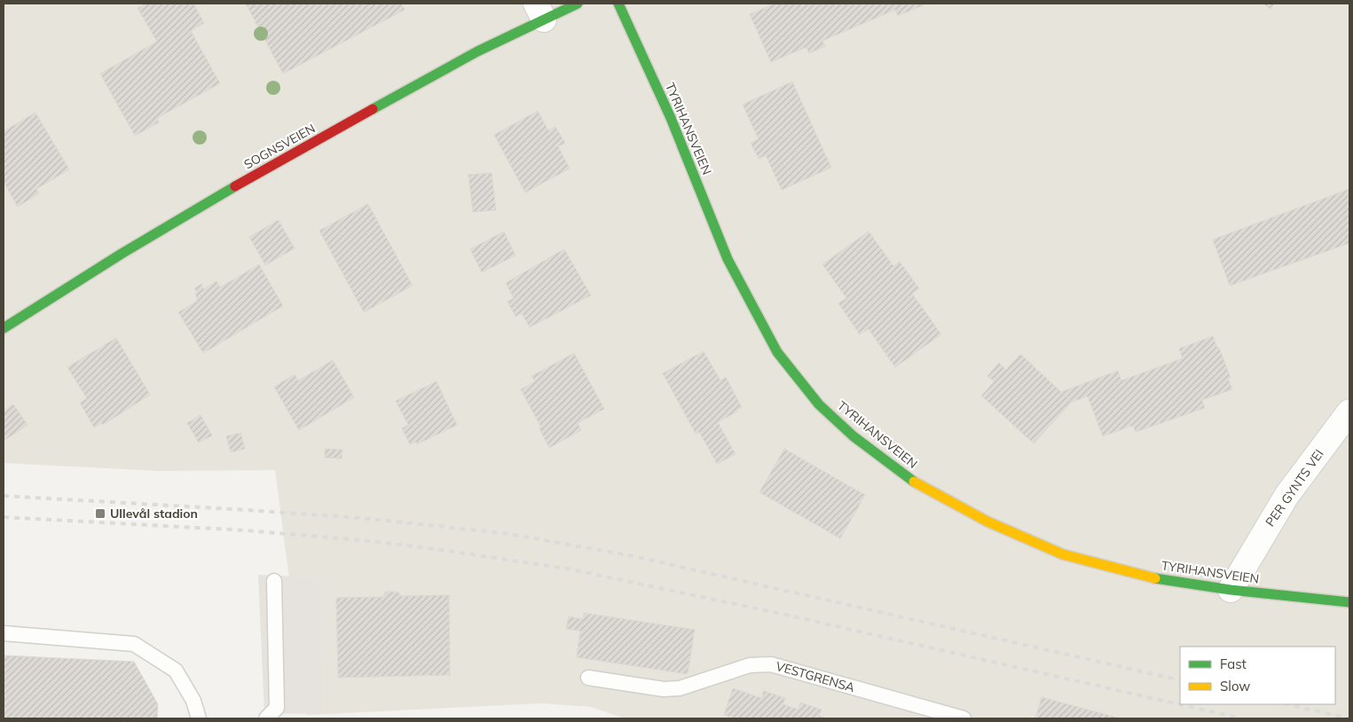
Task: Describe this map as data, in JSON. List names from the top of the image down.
{
  "streets": {
    "street": ["TYRIHANSVEIEN", "SOGNSVEIEN", "PER GYNTS VEI"],
    "lane": ["VESTGRENSA"]
  },
  "crossings": [
    ["TYRIHANSVEIEN", "PER GYNTS VEI"]
  ],
  "places": {
    "transit": ["Ullevål stadion"]
  },
  "legend": ["Fast", "Slow"]
}
